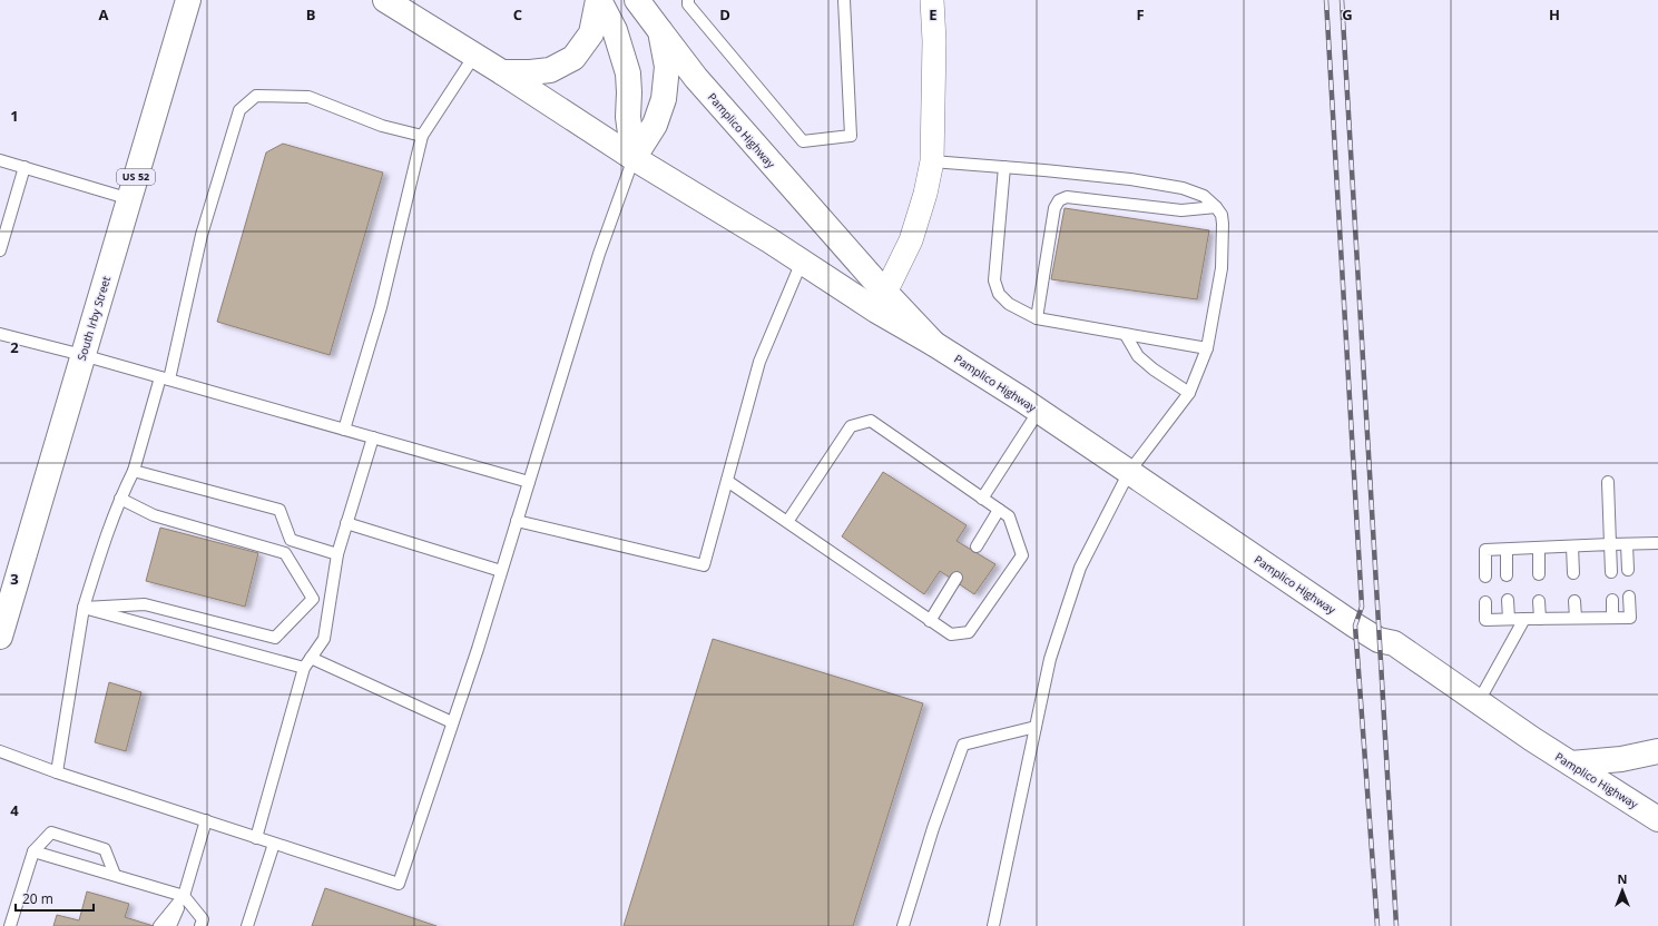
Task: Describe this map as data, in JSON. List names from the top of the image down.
{
  "streets": {
    "main road": ["Pamplico Highway", "US 52", "South Irby Street"]
  },
  "scale_bar": "20 m",
  "north": "top",
  "grid": {
    "columns": [
      "A",
      "B",
      "C",
      "D",
      "E",
      "F",
      "G",
      "H"
    ],
    "rows": [
      "1",
      "2",
      "3",
      "4"
    ]
  }
}
